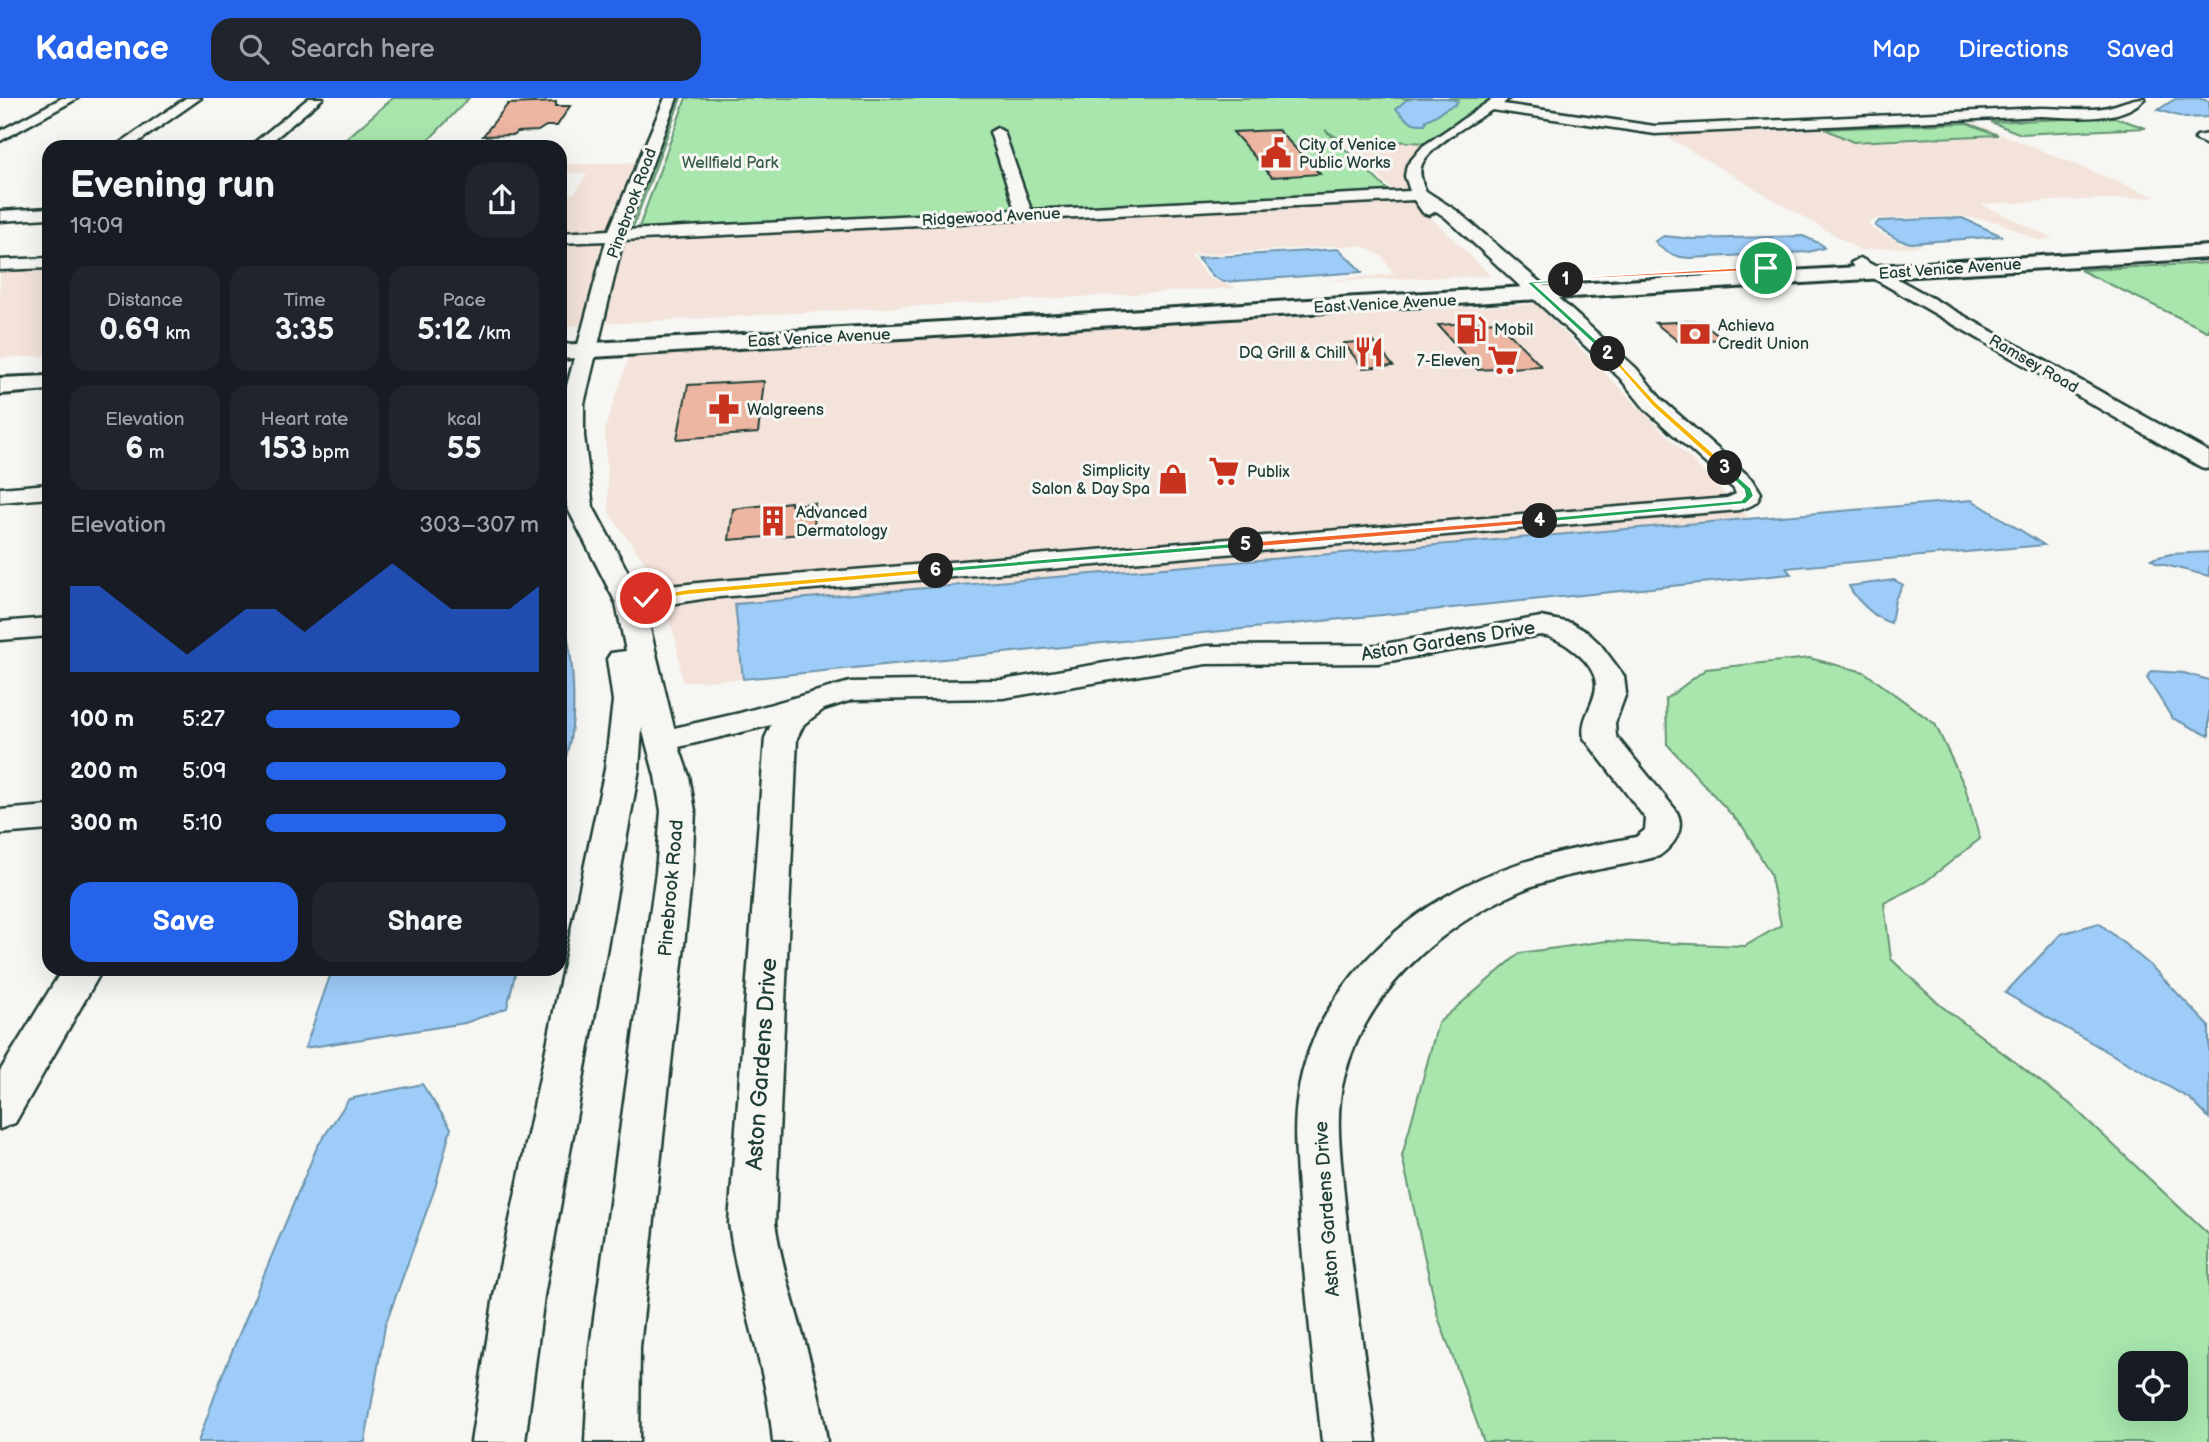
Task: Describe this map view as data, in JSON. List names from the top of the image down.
{
  "streets": {
    "main road": ["East Venice Avenue"],
    "street": [
      "Pinebrook Road",
      "Ridgewood Avenue",
      "Ramsey Road",
      "Aston Gardens Drive"
    ]
  },
  "crossings": [
    ["Pinebrook Road", "Ridgewood Avenue"],
    ["Pinebrook Road", "East Venice Avenue"],
    ["East Venice Avenue", "Ramsey Road"]
  ],
  "parks": ["Wellfield Park"],
  "places": {
    "public building": ["City of Venice Public Works"],
    "fuel station": ["Mobil"],
    "bank": ["Achieva Credit Union"],
    "restaurant": ["DQ Grill & Chill"],
    "supermarket": ["7-Eleven", "Publix"],
    "pharmacy": ["Walgreens"],
    "shop": ["Simplicity Salon & Day Spa"],
    "building": ["Advanced Dermatology"]
  },
  "page": {
    "header": "Kadence",
    "search": "Search here",
    "nav": ["Map", "Directions", "Saved"],
    "heading": ["Evening run", "19:09"],
    "stats": [
      ["Distance", "0.69 km"],
      ["Time", "3:35"],
      ["Pace", "5:12 /km"],
      ["Elevation", "6 m"],
      ["Heart rate", "153 bpm"],
      ["kcal", "55"]
    ],
    "pins": [
      "1",
      "2",
      "3",
      "4",
      "5",
      "6"
    ],
    "chart": ["Elevation", "303–307 m"],
    "list": [
      {
        "name": "100 m",
        "note": "5:27"
      },
      {
        "name": "200 m",
        "note": "5:09"
      },
      {
        "name": "300 m",
        "note": "5:10"
      }
    ],
    "buttons": ["Save", "Share"]
  }
}
